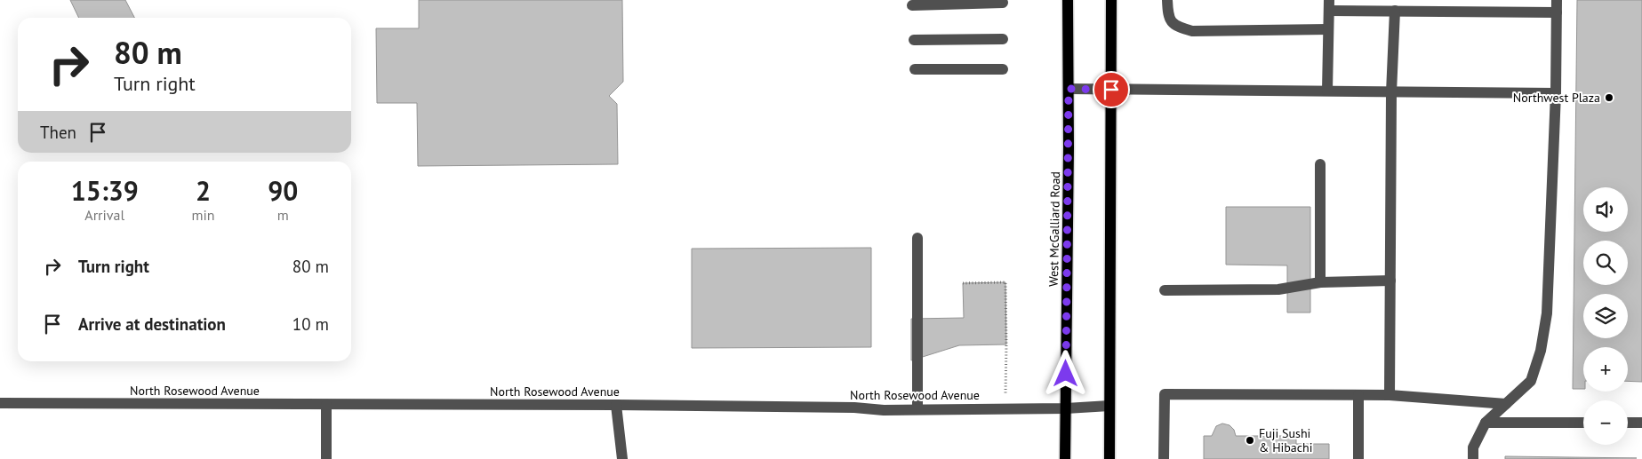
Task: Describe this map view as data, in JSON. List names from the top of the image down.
{
  "streets": {
    "main road": ["West McGalliard Road"],
    "street": ["North Rosewood Avenue"]
  },
  "crossings": [
    ["West McGalliard Road", "North Rosewood Avenue"]
  ],
  "places": ["Northwest Plaza", "Fuji Sushi & Hibachi"],
  "page": {
    "turn": ["80 m", "Turn right"],
    "then": "Then",
    "eta": [
      "15:39",
      "Arrival",
      "2",
      "min",
      "90",
      "m"
    ],
    "map_buttons": ["+", "−"],
    "list": [
      {
        "name": "Turn right",
        "value": "80 m"
      },
      {
        "name": "Arrive at destination",
        "value": "10 m"
      }
    ]
  }
}
